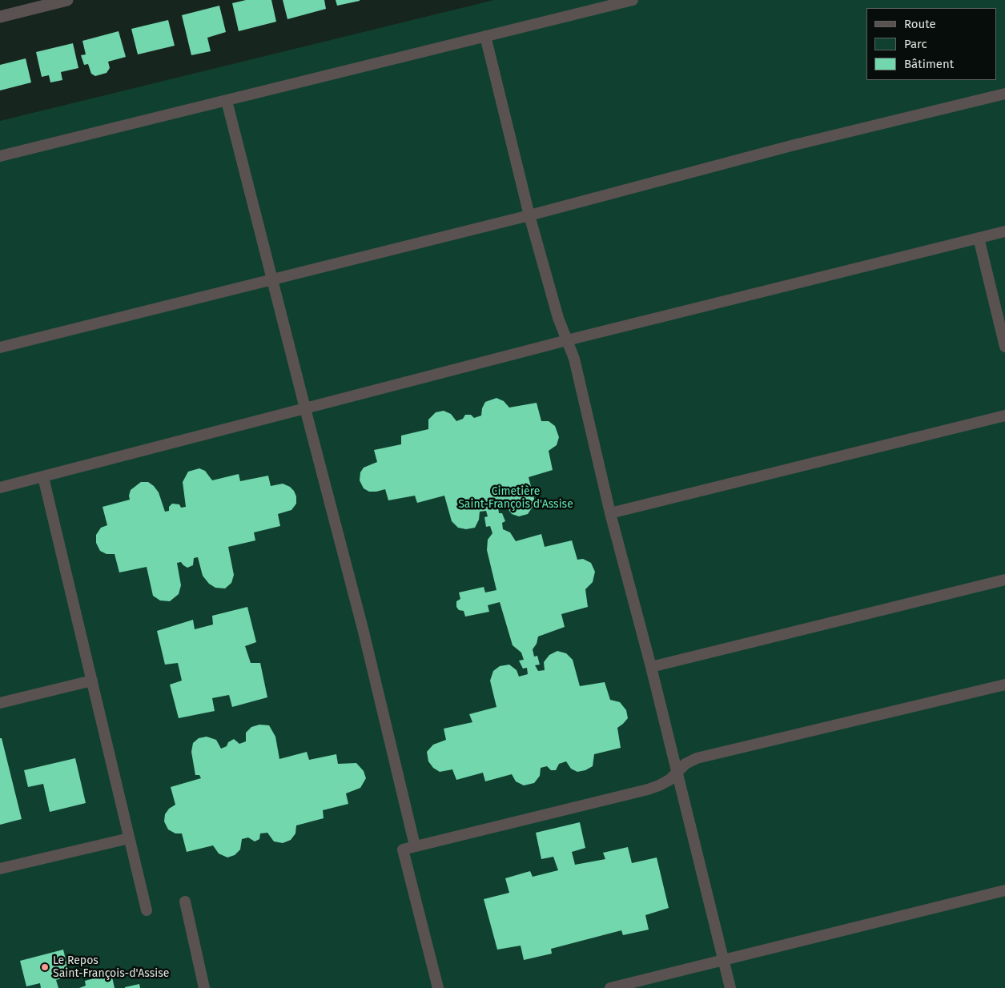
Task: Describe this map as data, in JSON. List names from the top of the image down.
{
  "parks": ["Cimetière Saint-François d'Assise"],
  "places": ["Le Repos Saint-François-d'Assise"],
  "legend": ["Route", "Parc", "Bâtiment"]
}
